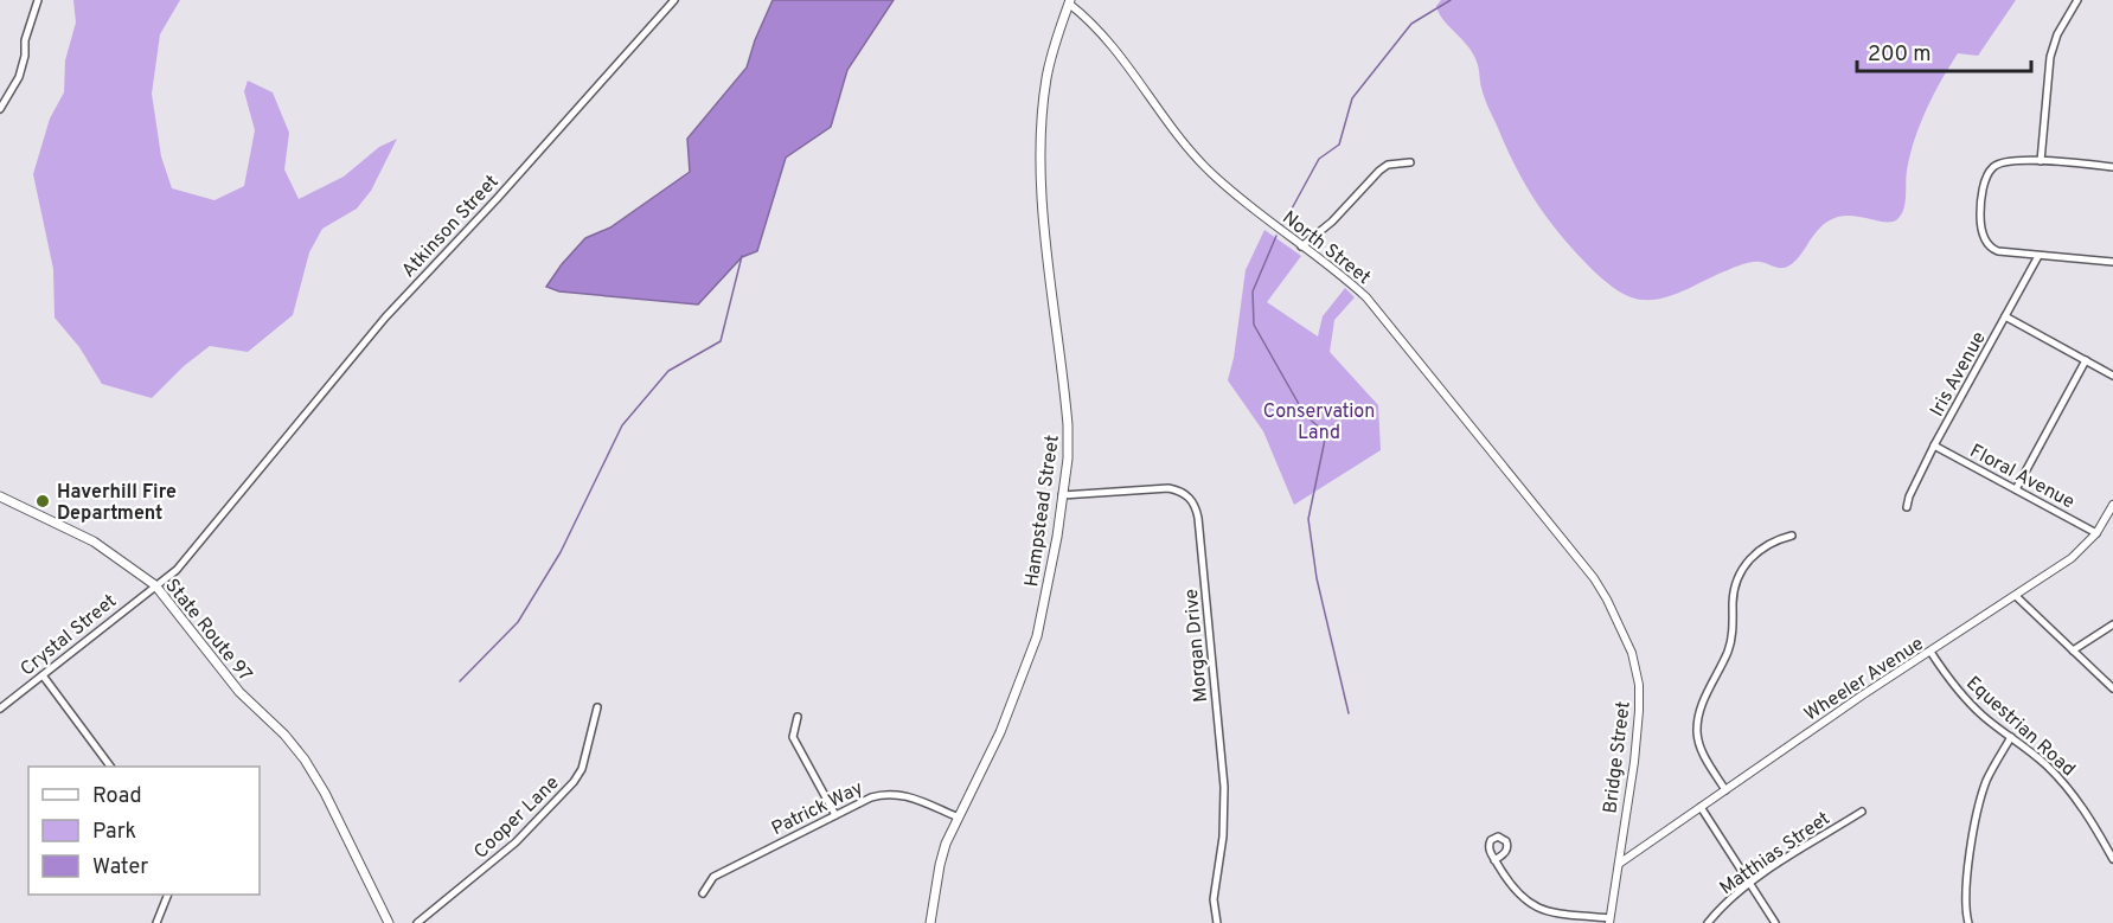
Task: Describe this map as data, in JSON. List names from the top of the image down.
{
  "streets": {
    "main road": ["Hampstead Street", "State Route 97"],
    "street": [
      "Atkinson Street",
      "North Street",
      "Iris Avenue",
      "Floral Avenue",
      "Crystal Street",
      "Morgan Drive",
      "Wheeler Avenue",
      "Equestrian Road",
      "Bridge Street",
      "Patrick Way",
      "Cooper Lane",
      "Matthias Street"
    ]
  },
  "crossings": [
    ["Atkinson Street", "State Route 97"],
    ["Atkinson Street", "Crystal Street"],
    ["North Street", "Hampstead Street"],
    ["North Street", "Bridge Street"],
    ["Iris Avenue", "Floral Avenue"],
    ["Floral Avenue", "Wheeler Avenue"],
    ["Hampstead Street", "Morgan Drive"],
    ["Hampstead Street", "Patrick Way"],
    ["State Route 97", "Crystal Street"],
    ["Wheeler Avenue", "Equestrian Road"],
    ["Wheeler Avenue", "Bridge Street"]
  ],
  "parks": ["Conservation Land"],
  "places": ["Haverhill Fire Department"],
  "legend": ["Road", "Park", "Water"],
  "scale_bar": "200 m"
}
